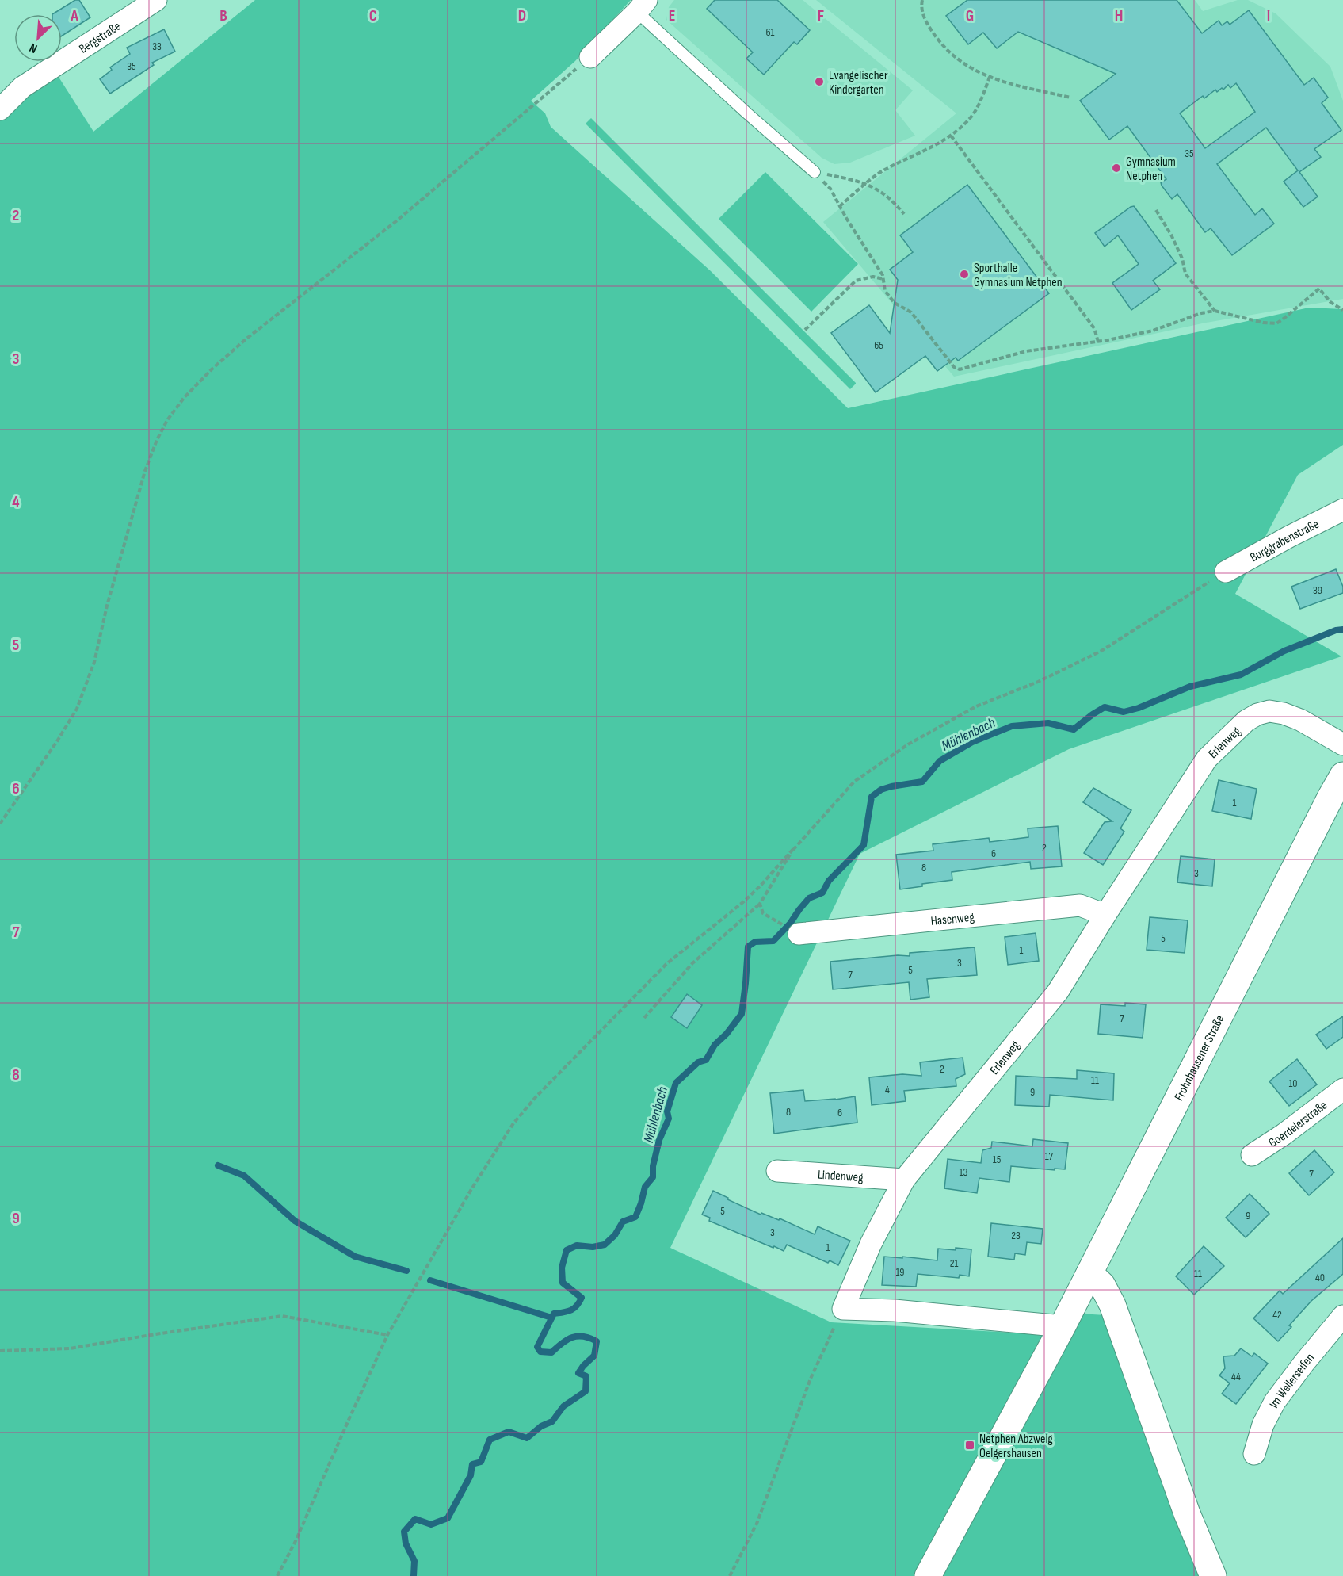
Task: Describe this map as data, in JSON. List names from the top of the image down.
{
  "streets": {
    "main road": ["Frohnhausener Straße"],
    "street": [
      "Bergstraße",
      "Burggrabenstraße",
      "Erlenweg",
      "Hasenweg",
      "Goerdelerstraße",
      "Lindenweg",
      "Im Wellerseifen"
    ]
  },
  "crossings": [
    ["Erlenweg", "Hasenweg"],
    ["Erlenweg", "Lindenweg"]
  ],
  "water": ["Mühlenbach"],
  "places": {
    "other": ["Evangelischer Kindergarten", "Gymnasium Netphen", "Sporthalle Gymnasium Netphen"],
    "transit": ["Netphen Abzweig Oelgershausen"]
  },
  "house_numbers": [
    "61",
    "33",
    "35",
    "35",
    "65",
    "39",
    "1",
    "2",
    "6",
    "8",
    "3",
    "5",
    "1",
    "3",
    "5",
    "7",
    "7",
    "2",
    "11",
    "10",
    "4",
    "9",
    "8",
    "6",
    "17",
    "15",
    "13",
    "7",
    "5",
    "9",
    "3",
    "23",
    "1",
    "21",
    "19",
    "11",
    "40",
    "42",
    "44"
  ],
  "north": "bottom left",
  "grid": {
    "columns": [
      "A",
      "B",
      "C",
      "D",
      "E",
      "F",
      "G",
      "H",
      "I"
    ],
    "rows": [
      "2",
      "3",
      "4",
      "5",
      "6",
      "7",
      "8",
      "9"
    ]
  }
}
